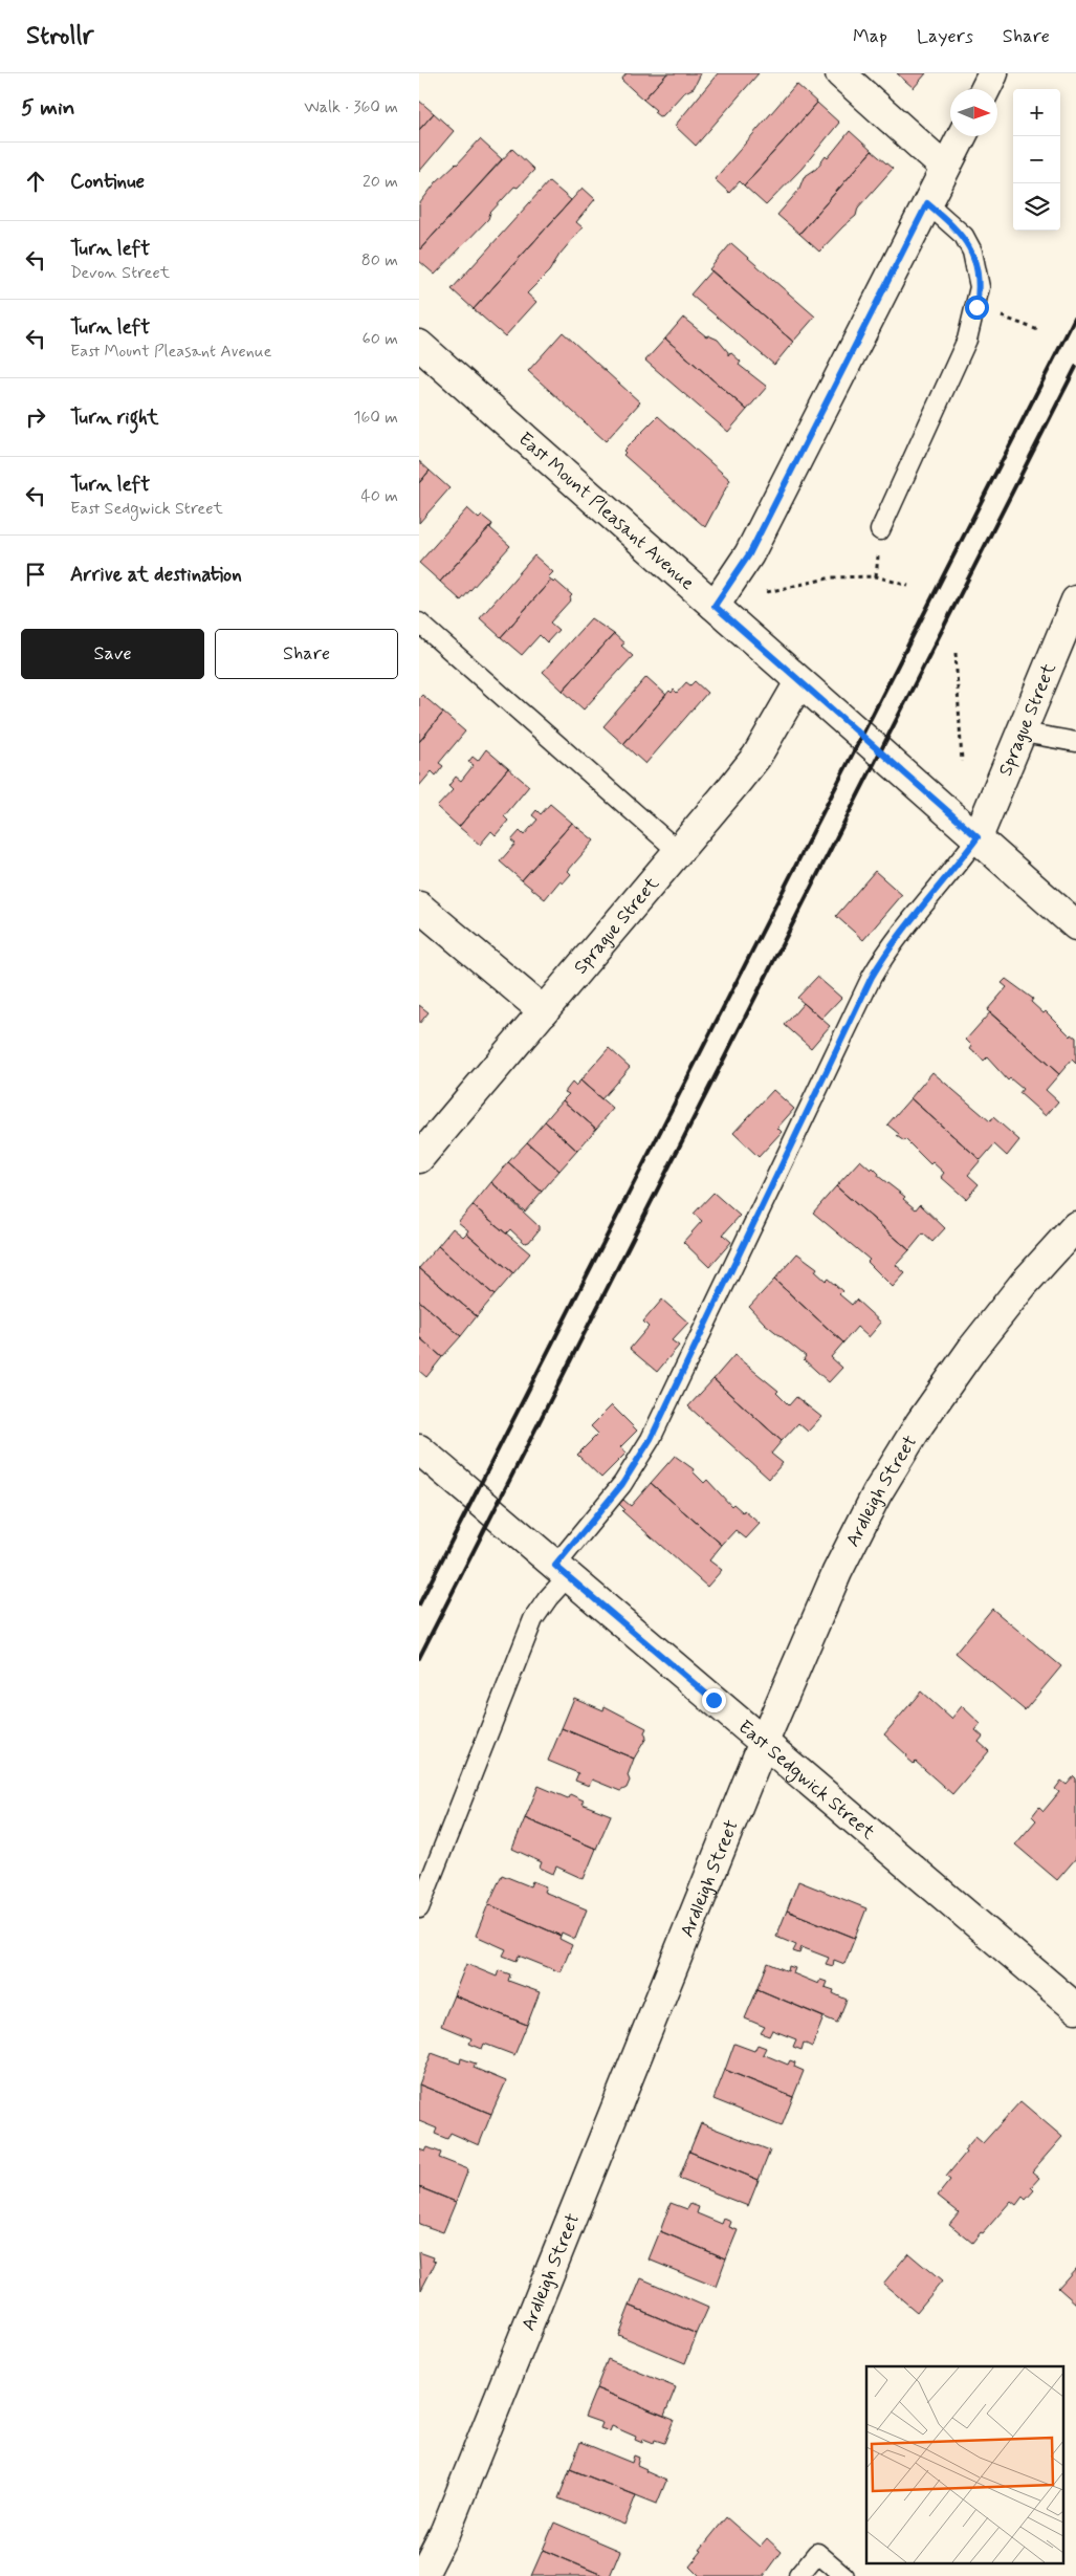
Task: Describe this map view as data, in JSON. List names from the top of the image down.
{
  "streets": {
    "street": [
      "East Mount Pleasant Avenue",
      "Sprague Street",
      "Ardleigh Street",
      "East Sedgwick Street"
    ]
  },
  "crossings": [
    ["East Mount Pleasant Avenue", "Sprague Street"],
    ["Ardleigh Street", "East Sedgwick Street"]
  ],
  "north": "right",
  "page": {
    "header": "Strollr",
    "nav": ["Map", "Layers", "Share"],
    "heading": ["5 min", "Walk · 360 m"],
    "map_buttons": ["+", "−"],
    "list": [
      ["Continue", "20 m"],
      ["Turn left", "Devon Street", "80 m"],
      ["Turn left", "East Mount Pleasant Avenue", "60 m"],
      ["Turn right", "160 m"],
      ["Turn left", "East Sedgwick Street", "40 m"],
      "Arrive at destination"
    ],
    "buttons": ["Save", "Share"]
  }
}
